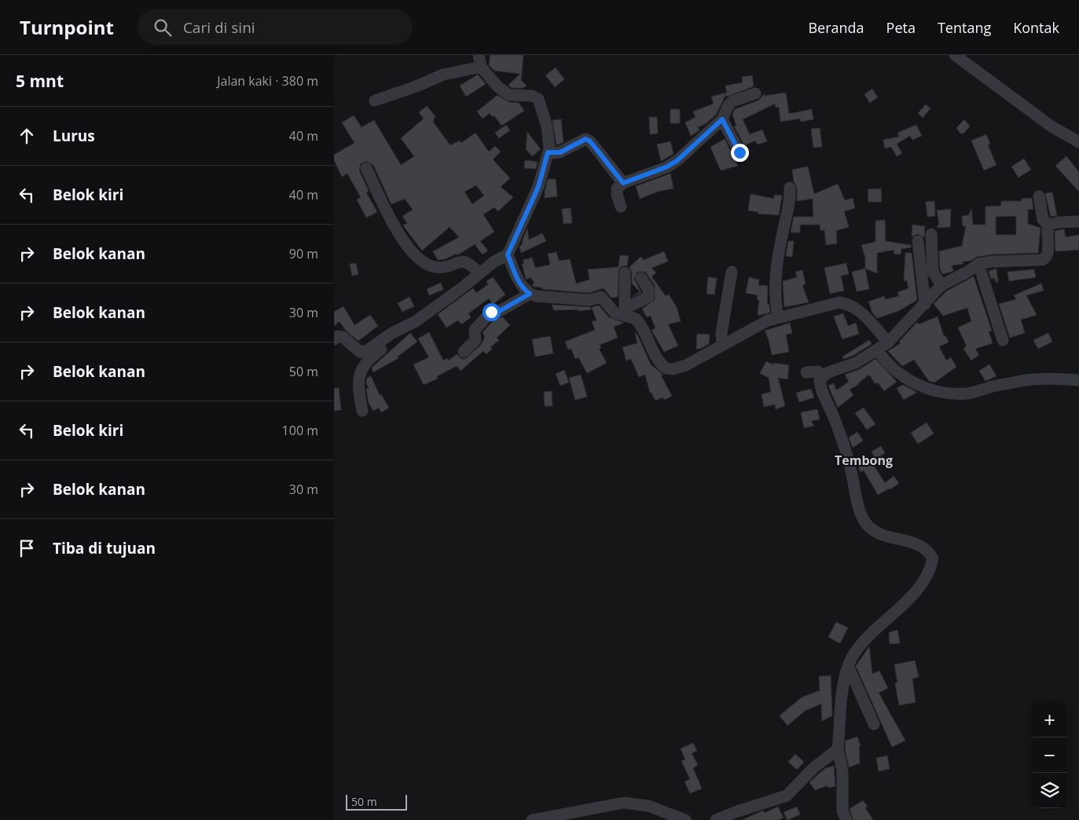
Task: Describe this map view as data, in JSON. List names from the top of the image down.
{
  "districts": ["Tembong"],
  "scale_bar": "50 m",
  "page": {
    "header": "Turnpoint",
    "search": "Cari di sini",
    "nav": [
      "Beranda",
      "Peta",
      "Tentang",
      "Kontak"
    ],
    "heading": ["5 mnt", "Jalan kaki · 380 m"],
    "list": [
      ["Lurus", "40 m"],
      ["Belok kiri", "40 m"],
      ["Belok kanan", "90 m"],
      ["Belok kanan", "30 m"],
      ["Belok kanan", "50 m"],
      ["Belok kiri", "100 m"],
      ["Belok kanan", "30 m"],
      "Tiba di tujuan"
    ],
    "map_buttons": ["+", "−"],
    "scale": "50 m"
  }
}
